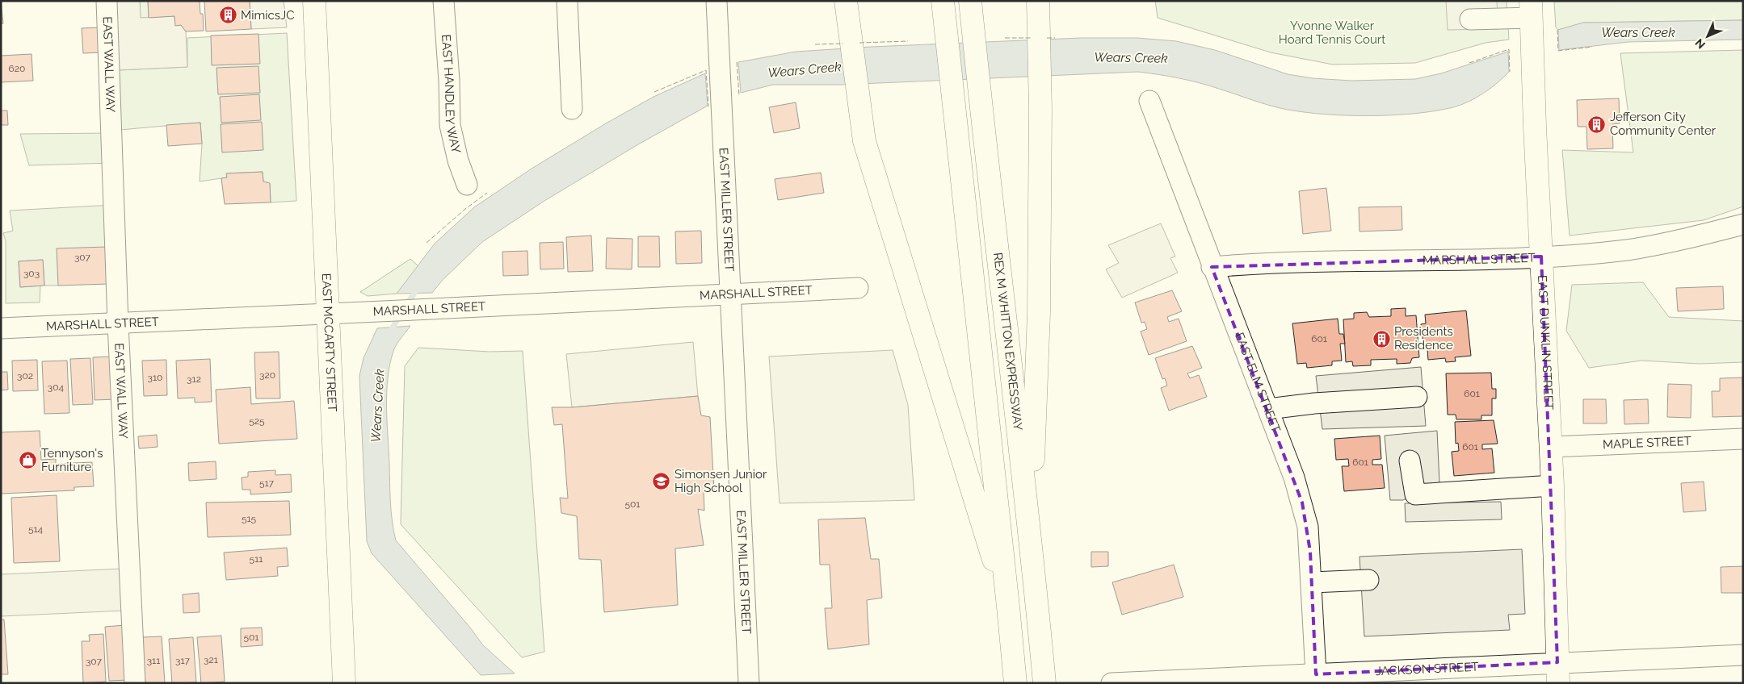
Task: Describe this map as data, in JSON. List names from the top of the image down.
{
  "streets": {
    "main road": ["EAST MCCARTY STREET", "REX M WHITTON EXPRESSWAY", "EAST DUNKLIN STREET"],
    "street": [
      "EAST WALL WAY",
      "EAST HANDLEY WAY",
      "EAST MILLER STREET",
      "MARSHALL STREET",
      "EAST ELM STREET",
      "MAPLE STREET",
      "JACKSON STREET"
    ]
  },
  "crossings": [
    ["EAST WALL WAY", "MARSHALL STREET"],
    ["EAST MILLER STREET", "MARSHALL STREET"],
    ["MARSHALL STREET", "EAST MCCARTY STREET"],
    ["MARSHALL STREET", "EAST DUNKLIN STREET"],
    ["MARSHALL STREET", "EAST ELM STREET"],
    ["EAST DUNKLIN STREET", "MAPLE STREET"],
    ["EAST DUNKLIN STREET", "JACKSON STREET"],
    ["EAST ELM STREET", "JACKSON STREET"]
  ],
  "water": ["Wears Creek"],
  "parks": ["Yvonne Walker Hoard Tennis Court"],
  "places": {
    "building": ["MimicsJC", "Jefferson City Community Center", "Presidents Residence"],
    "shop": ["Tennyson's Furniture"],
    "school or university": ["Simonsen Junior High School"]
  },
  "house_numbers": [
    "620",
    "307",
    "303",
    "601",
    "320",
    "302",
    "310",
    "312",
    "304",
    "601",
    "525",
    "601",
    "601",
    "517",
    "501",
    "515",
    "514",
    "511",
    "501",
    "321",
    "311",
    "317",
    "307"
  ],
  "north": "bottom left"
}
